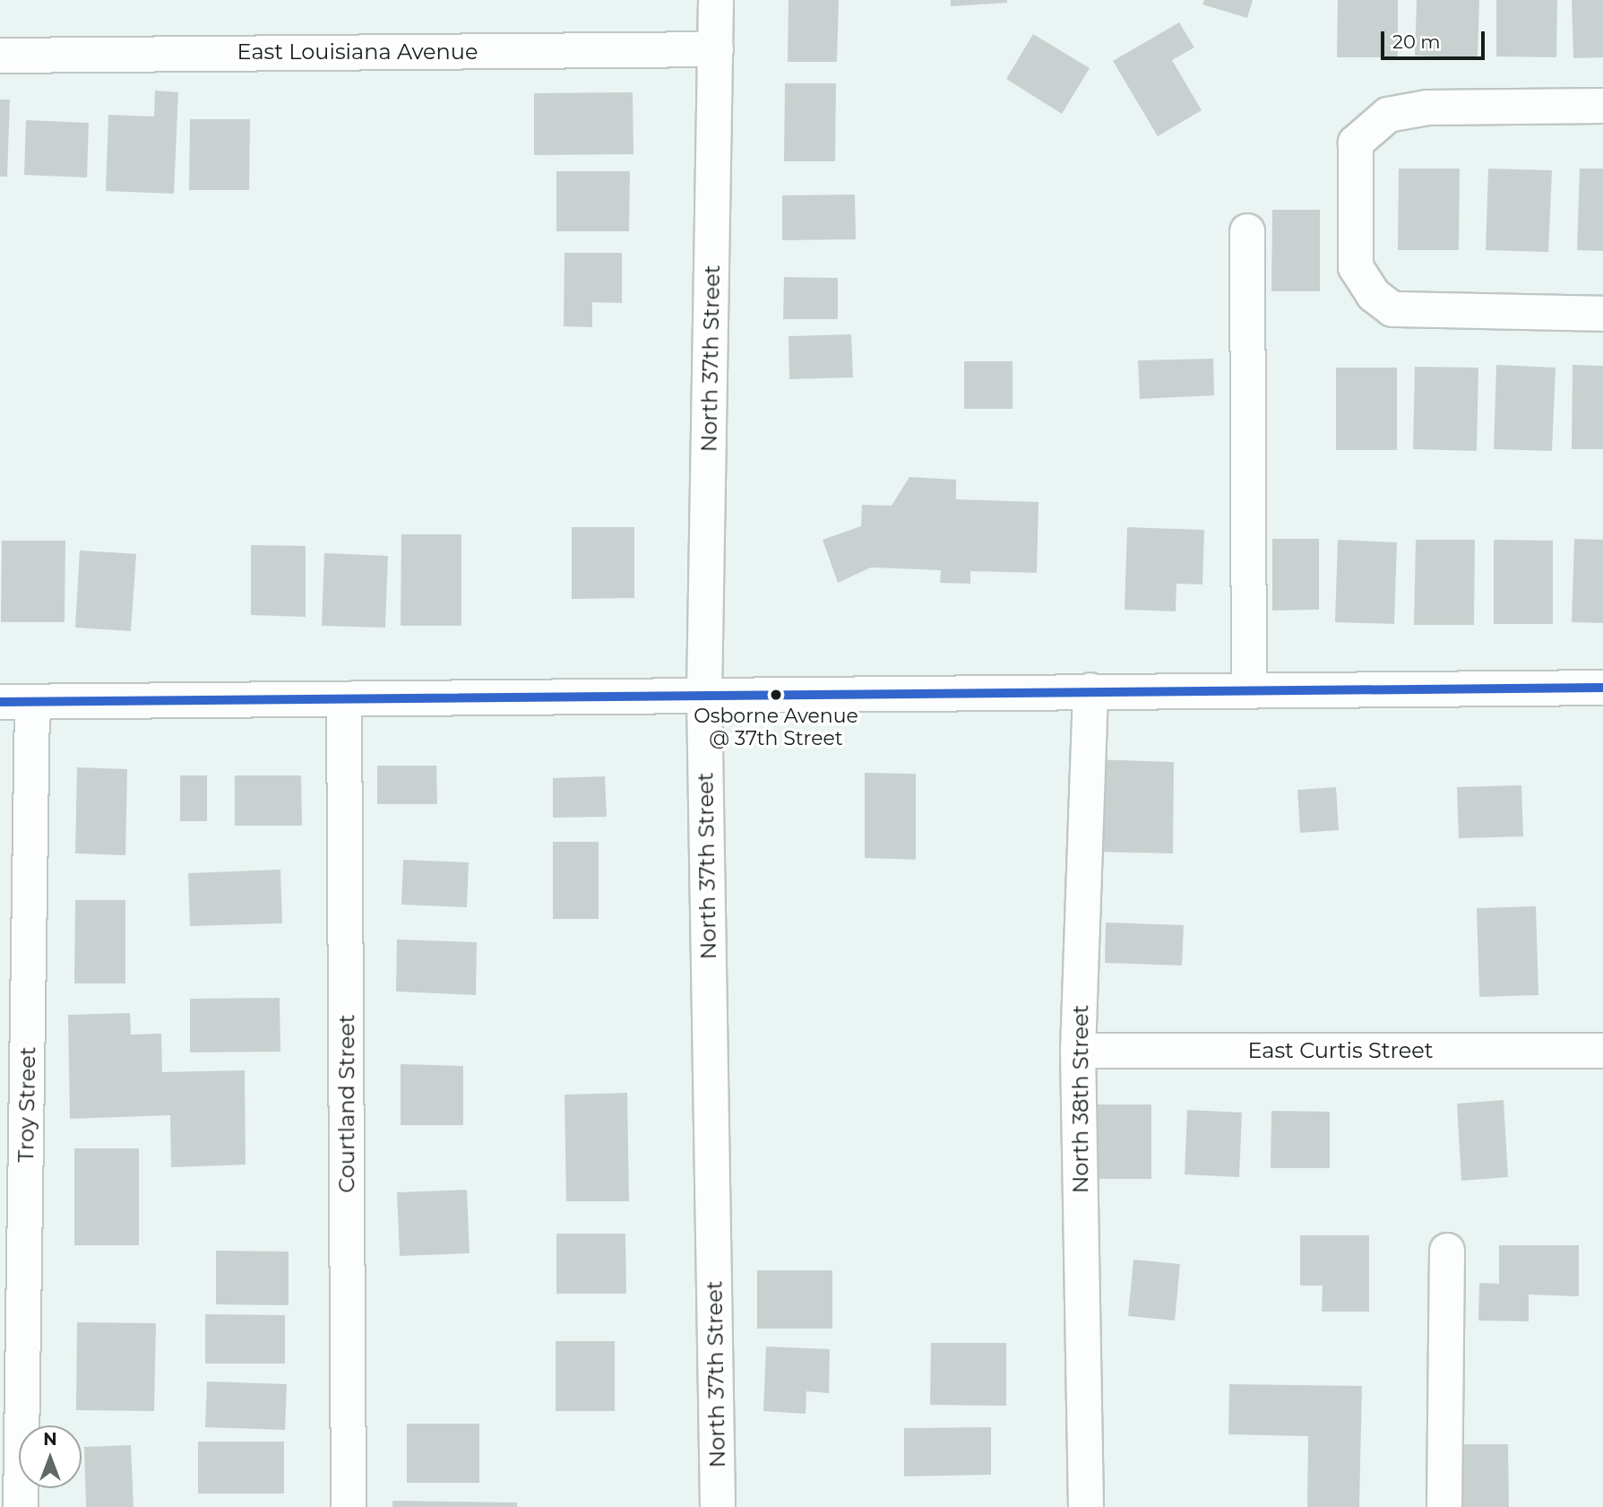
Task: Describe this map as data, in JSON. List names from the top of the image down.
{
  "streets": {
    "street": [
      "East Louisiana Avenue",
      "North 37th Street",
      "East Curtis Street",
      "North 38th Street",
      "Courtland Street",
      "Troy Street"
    ]
  },
  "crossings": [
    ["East Louisiana Avenue", "North 37th Street"],
    ["East Curtis Street", "North 38th Street"]
  ],
  "places": ["Osborne Avenue @ 37th Street"],
  "scale_bar": "20 m",
  "north": "top"
}
